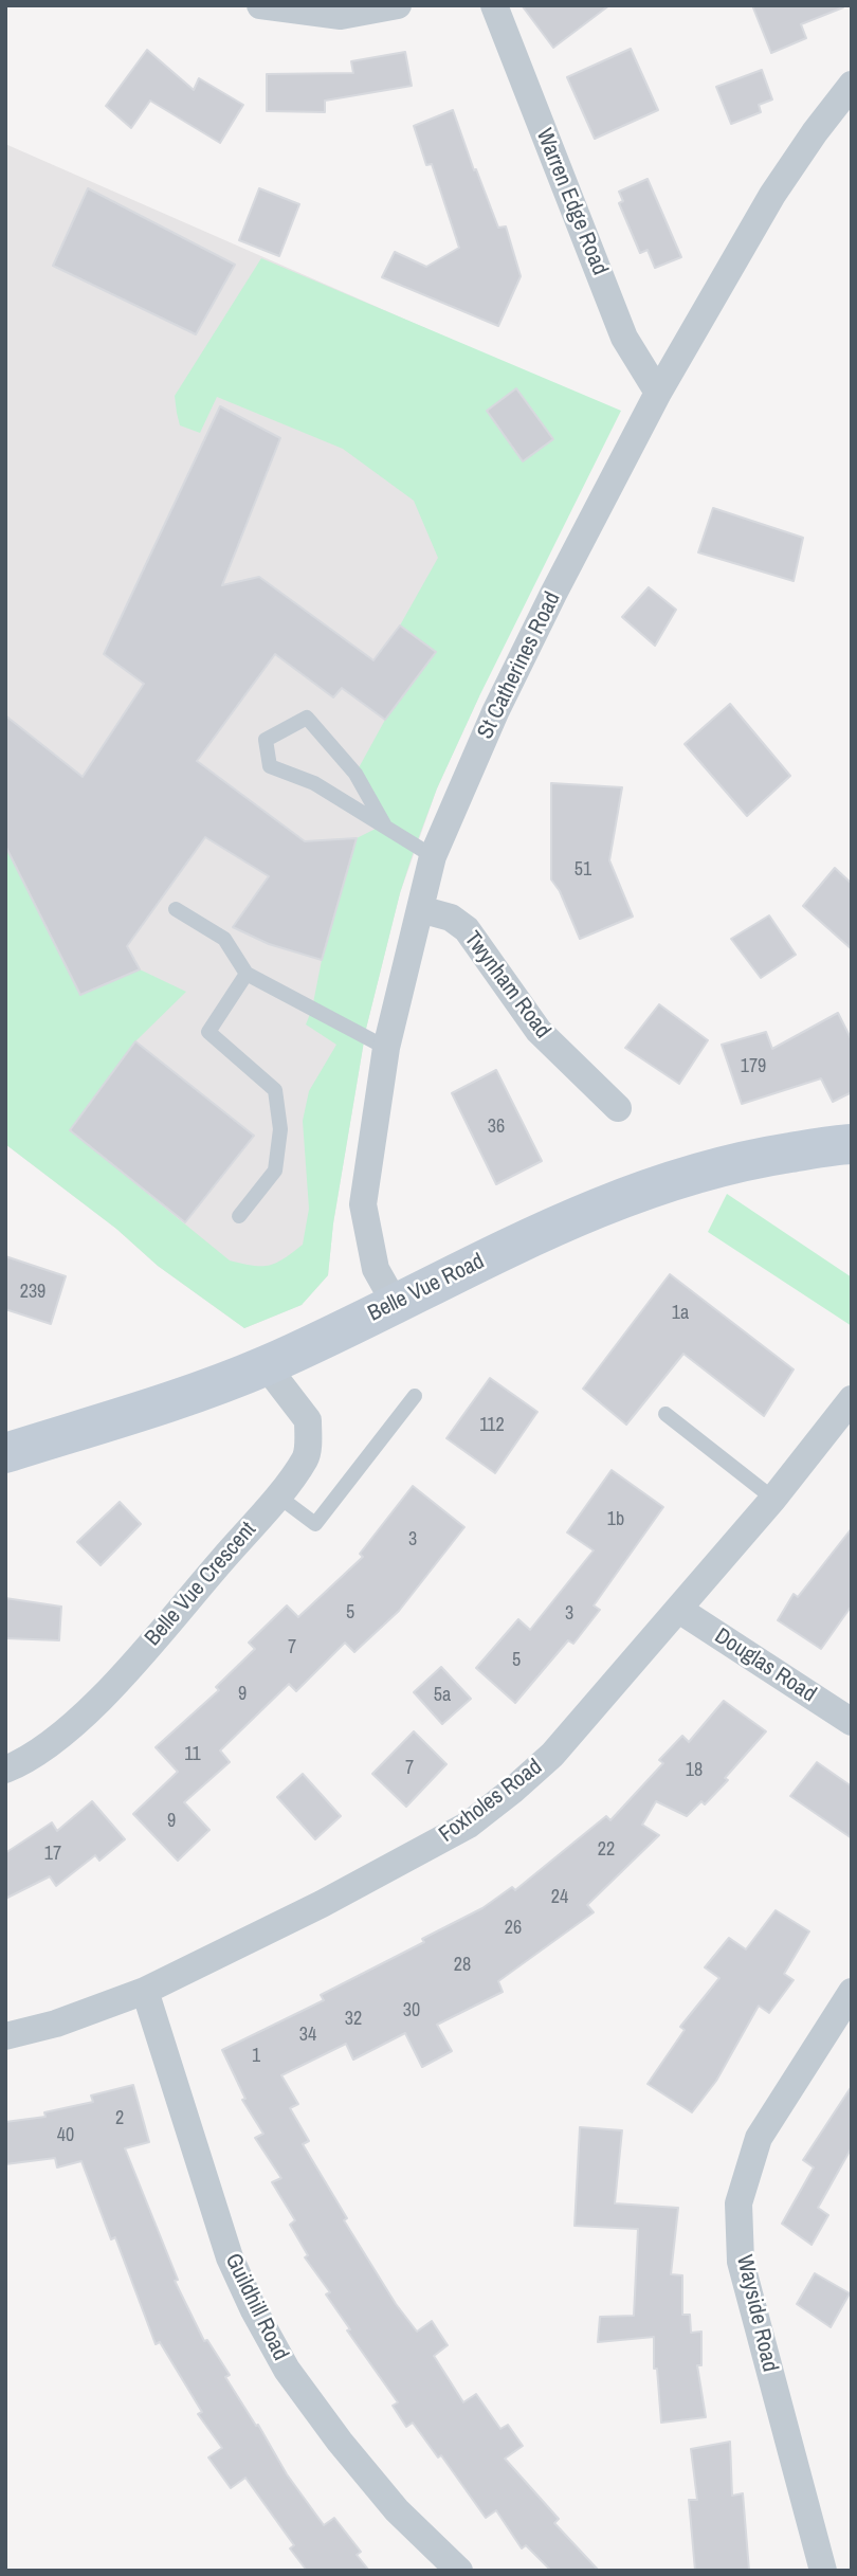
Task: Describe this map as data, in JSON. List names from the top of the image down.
{
  "streets": {
    "main road": ["Belle Vue Road"],
    "street": [
      "Warren Edge Road",
      "St Catherines Road",
      "Twynham Road",
      "Belle Vue Crescent",
      "Douglas Road",
      "Foxholes Road",
      "Guildhill Road",
      "Wayside Road"
    ]
  },
  "crossings": [
    ["Warren Edge Road", "St Catherines Road"],
    ["St Catherines Road", "Twynham Road"],
    ["St Catherines Road", "Belle Vue Road"],
    ["Belle Vue Road", "Belle Vue Crescent"],
    ["Douglas Road", "Foxholes Road"],
    ["Foxholes Road", "Guildhill Road"]
  ],
  "house_numbers": [
    "51",
    "179",
    "36",
    "239",
    "1a",
    "112",
    "1b",
    "3",
    "5",
    "3",
    "7",
    "5",
    "9",
    "5a",
    "11",
    "7",
    "18",
    "9",
    "22",
    "17",
    "24",
    "26",
    "28",
    "30",
    "32",
    "34",
    "1",
    "2",
    "40"
  ]
}
